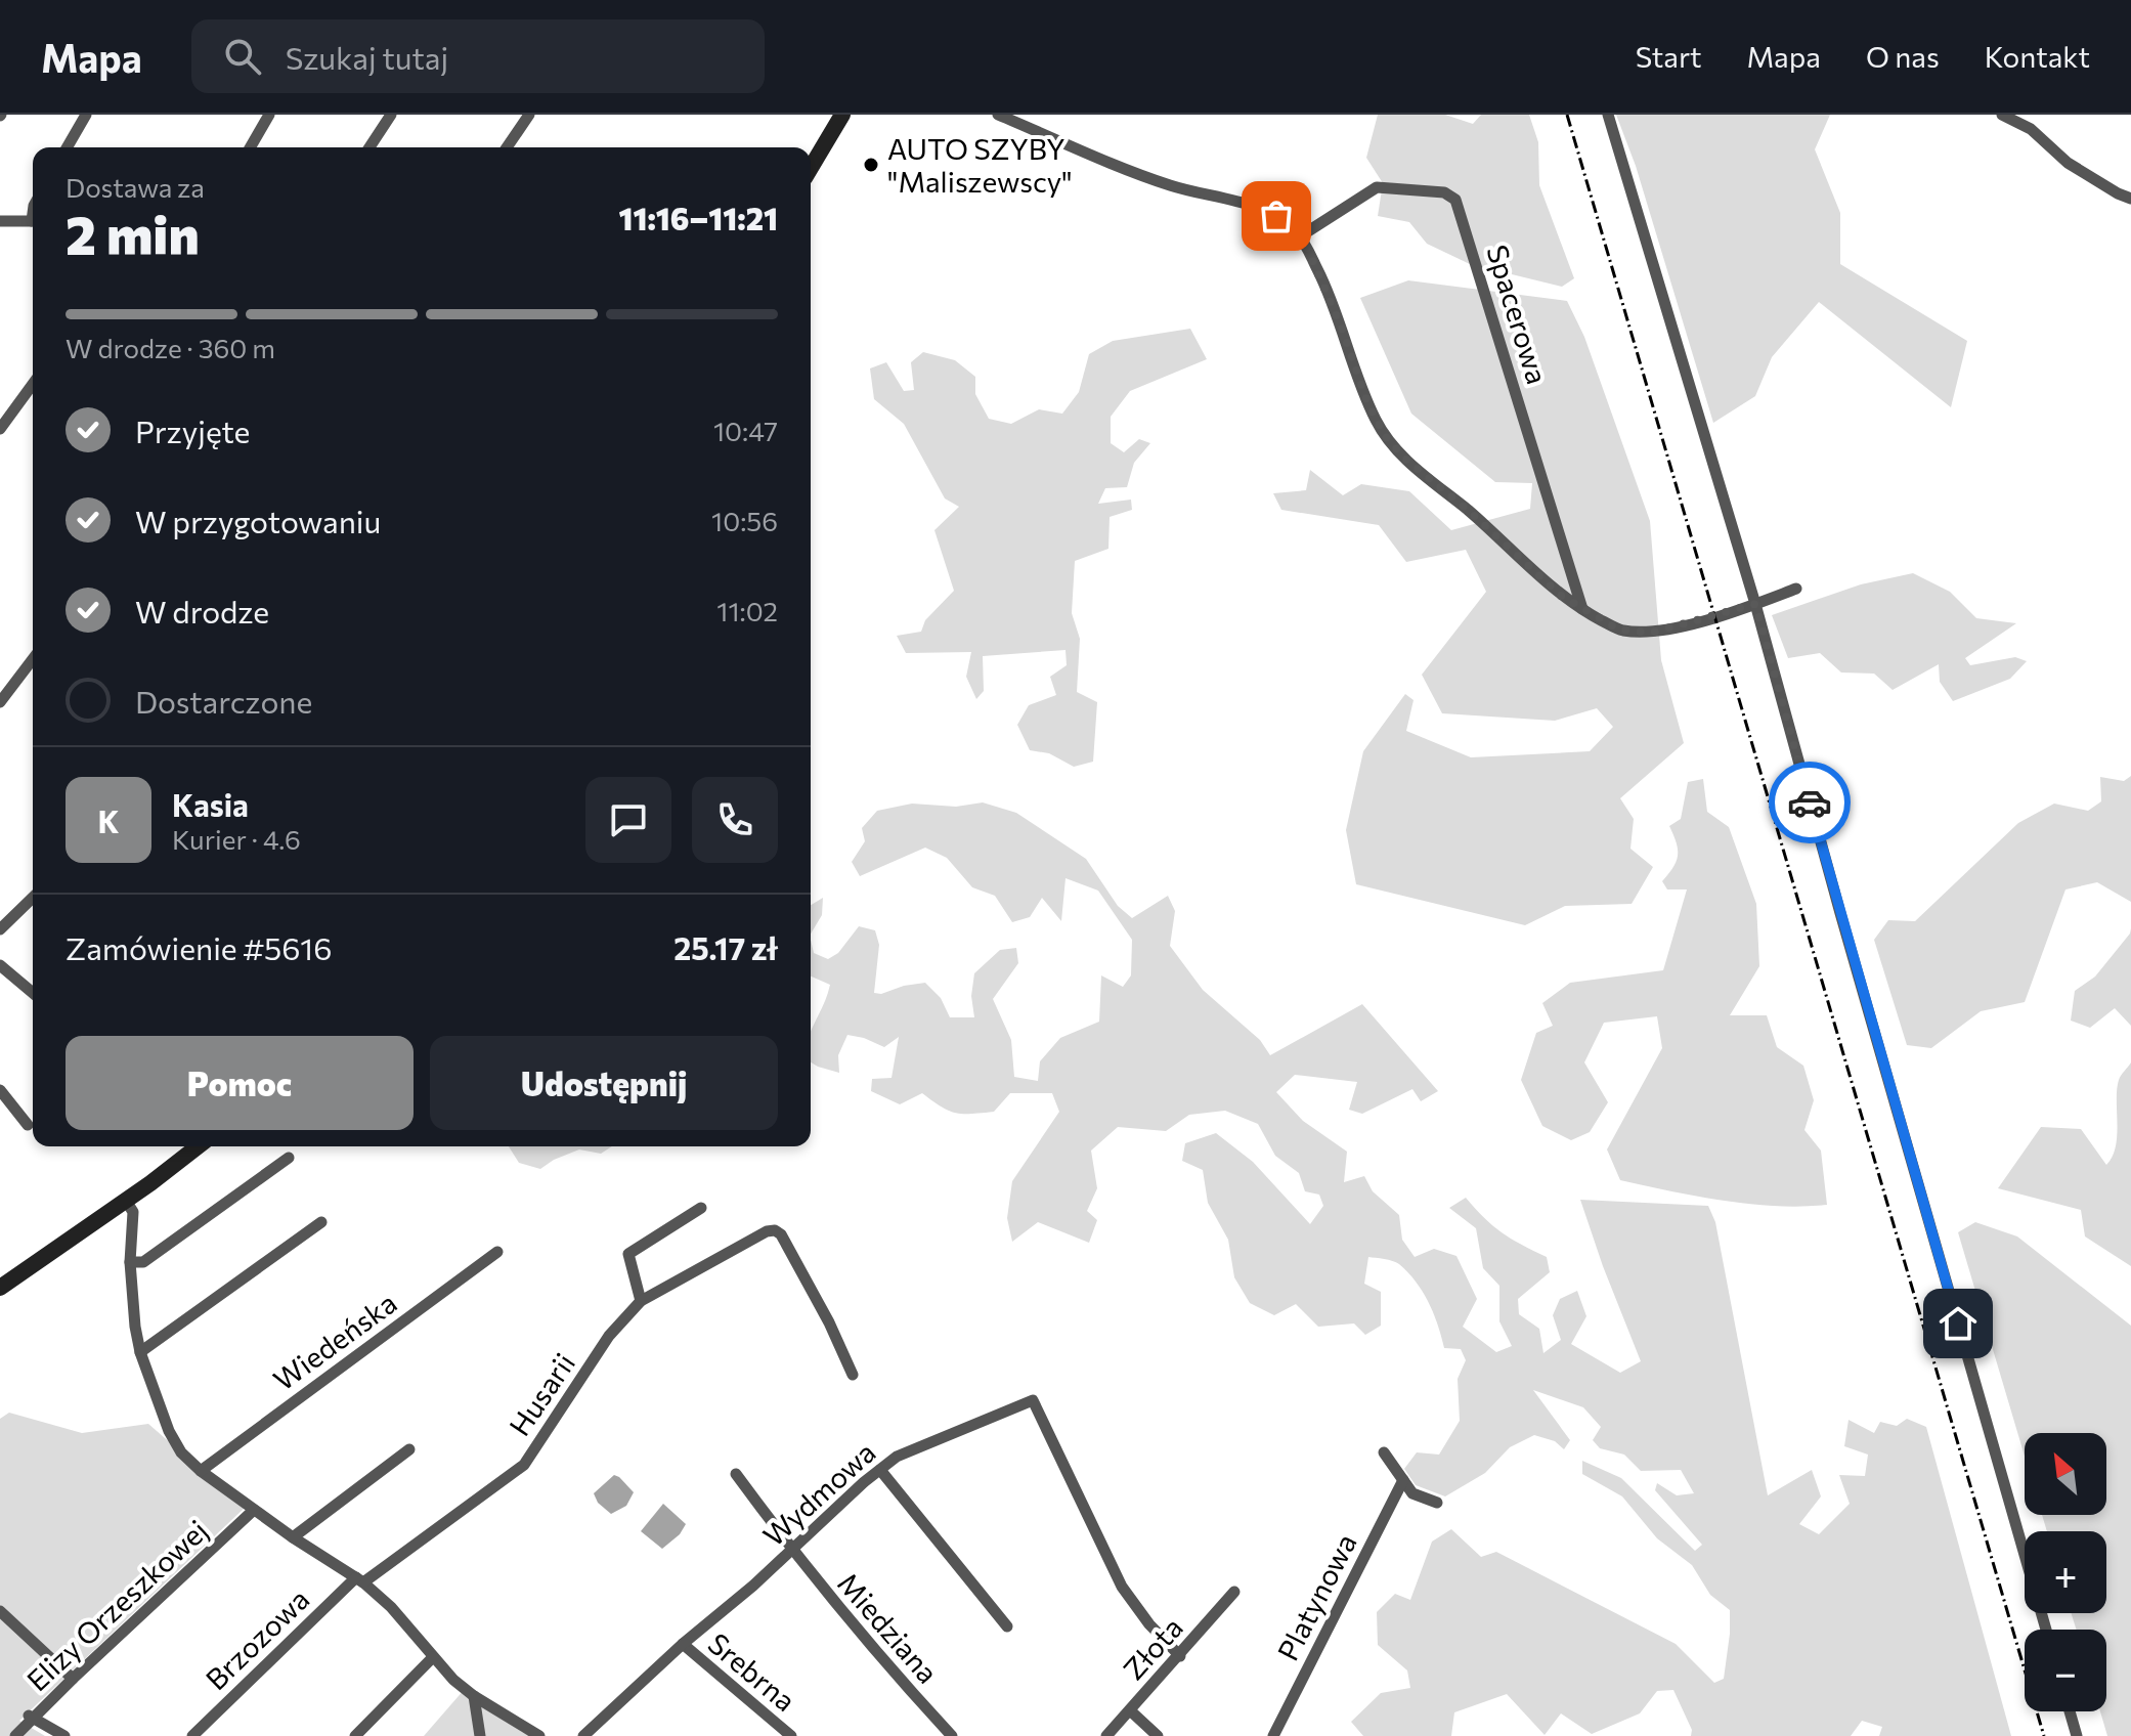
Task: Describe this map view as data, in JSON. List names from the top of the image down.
{
  "streets": {
    "street": [
      "Spacerowa",
      "Wiedeńska",
      "Husarii",
      "Wydmowa",
      "Platynowa",
      "Elizy Orzeszkowej",
      "Miedziana",
      "Brzozowa",
      "Złota",
      "Srebrna"
    ]
  },
  "crossings": [
    ["Husarii", "Brzozowa"],
    ["Wydmowa", "Miedziana"],
    ["Wydmowa", "Złota"],
    ["Wydmowa", "Srebrna"]
  ],
  "places": ["AUTO SZYBY \"Maliszewscy\""],
  "north": "top left",
  "page": {
    "header": "Mapa",
    "search": "Szukaj tutaj",
    "nav": [
      "Start",
      "Mapa",
      "O nas",
      "Kontakt"
    ],
    "heading": ["2 min", "Dostawa za", "11:16–11:21"],
    "panel": [
      "Kasia",
      "Kurier · 4.6",
      "Zamówienie #5616",
      "25.17 zł"
    ],
    "bar": "W drodze · 360 m",
    "list": [
      ["Przyjęte", "10:47"],
      ["W przygotowaniu", "10:56"],
      ["W drodze", "11:02"],
      "Dostarczone"
    ],
    "round": "K",
    "buttons": ["Pomoc", "Udostępnij"],
    "map_buttons": ["+", "−"]
  }
}
